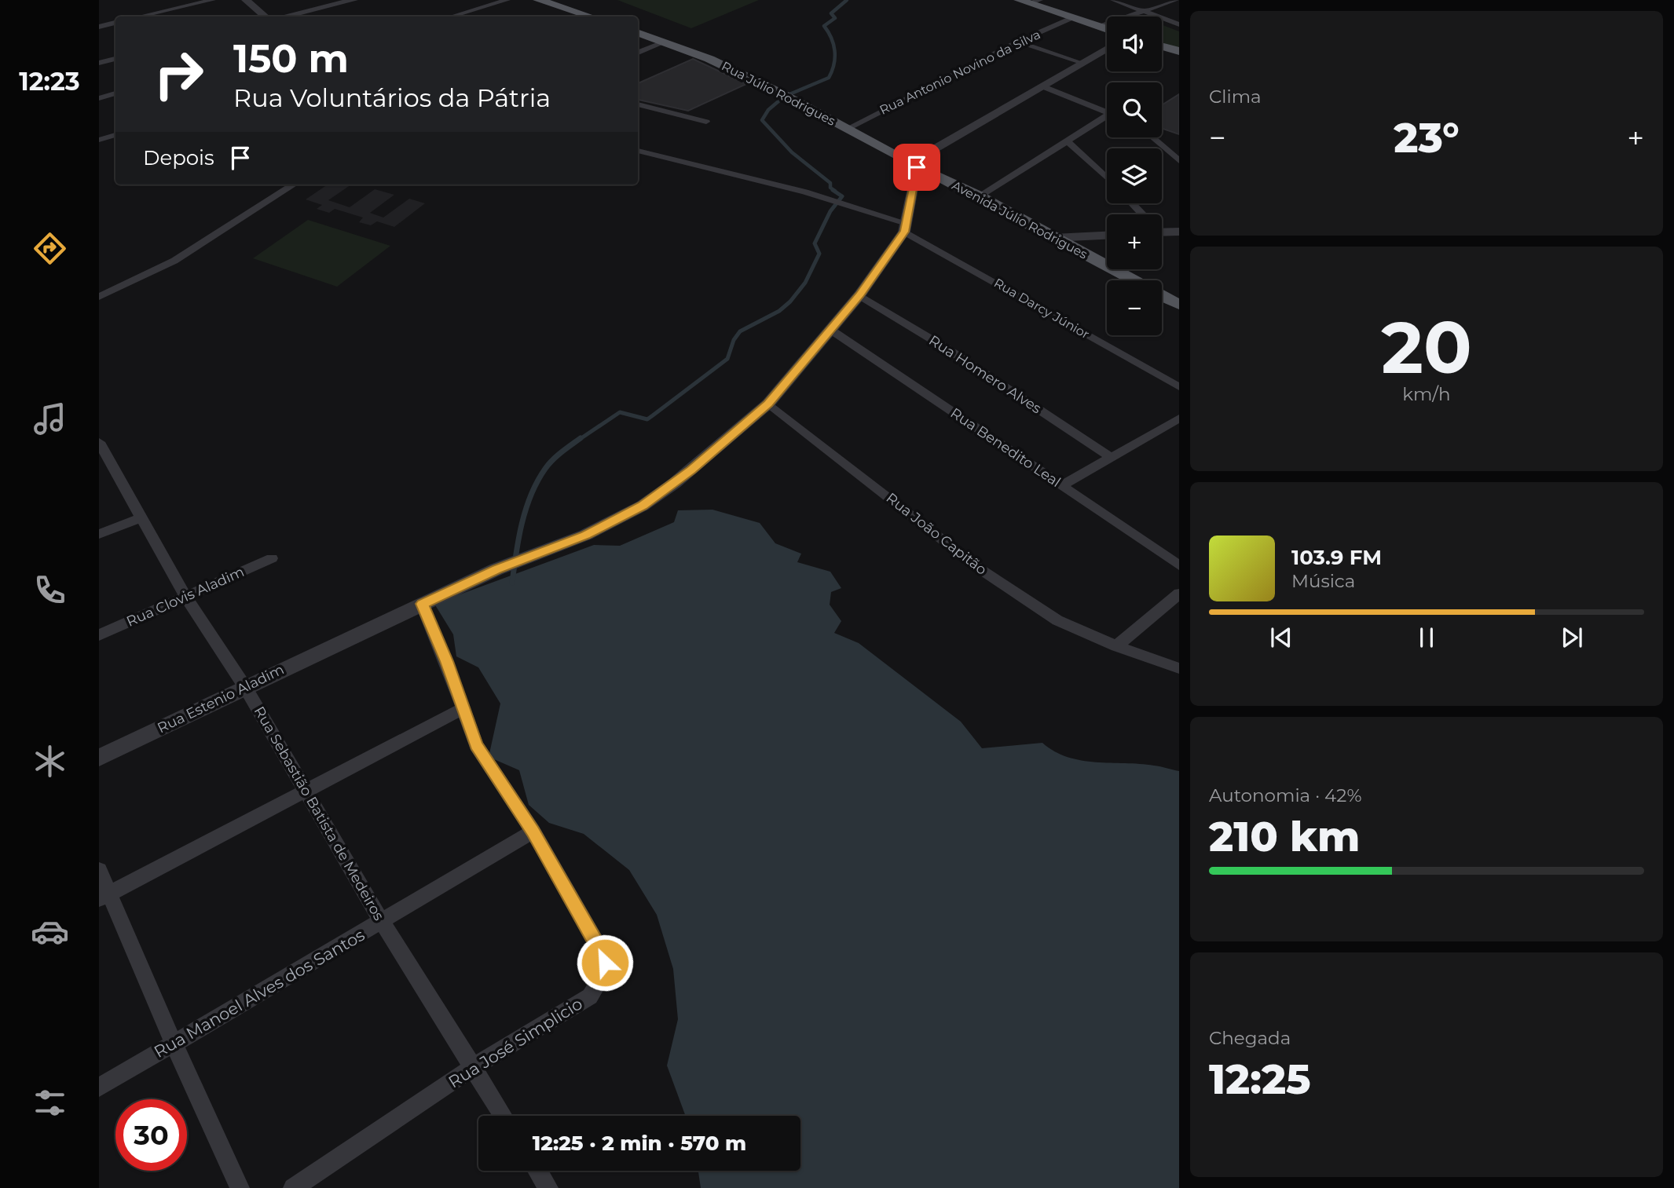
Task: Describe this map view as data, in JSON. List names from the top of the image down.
{
  "streets": {
    "main road": ["Rua Júlio Rodrigues", "Avenida Júlio Rodrigues"],
    "street": [
      "Rua Antonio Novino da Silva",
      "Rua Darcy Júnior",
      "Rua Homero Alves",
      "Rua Benedito Leal",
      "Rua João Capitão",
      "Rua Clovis Aladim",
      "Rua Estenio Aladim",
      "Rua Sebastião Batista de Medeiros",
      "Rua Manoel Alves dos Santos",
      "Rua José Simplicio"
    ]
  },
  "crossings": [
    ["Rua Antonio Novino da Silva", "Rua Júlio Rodrigues"],
    ["Rua Júlio Rodrigues", "Avenida Júlio Rodrigues"],
    ["Rua Darcy Júnior", "Rua Estenio Aladim"],
    ["Rua Homero Alves", "Rua Estenio Aladim"],
    ["Rua Benedito Leal", "Rua Estenio Aladim"],
    ["Rua João Capitão", "Rua Estenio Aladim"],
    ["Rua Clovis Aladim", "Rua Sebastião Batista de Medeiros"],
    ["Rua Estenio Aladim", "Rua Sebastião Batista de Medeiros"],
    ["Rua Estenio Aladim", "Rua José Simplicio"],
    ["Rua Sebastião Batista de Medeiros", "Rua Manoel Alves dos Santos"],
    ["Rua Sebastião Batista de Medeiros", "Rua José Simplicio"],
    ["Rua Manoel Alves dos Santos", "Rua José Simplicio"]
  ],
  "page": {
    "tabs": "12:23",
    "tile": [
      "Clima",
      ["20", "km/h"],
      ["Autonomia · 42%", "210 km"],
      ["Chegada", "12:25"]
    ],
    "map_buttons": ["+", "−"],
    "turn": ["150 m", "Rua Voluntários da Pátria"],
    "heat": ["−", "23°", "+"],
    "then": "Depois",
    "song": ["103.9 FM", "Música"],
    "limit": "30",
    "trip": "12:25 · 2 min · 570 m"
  }
}
